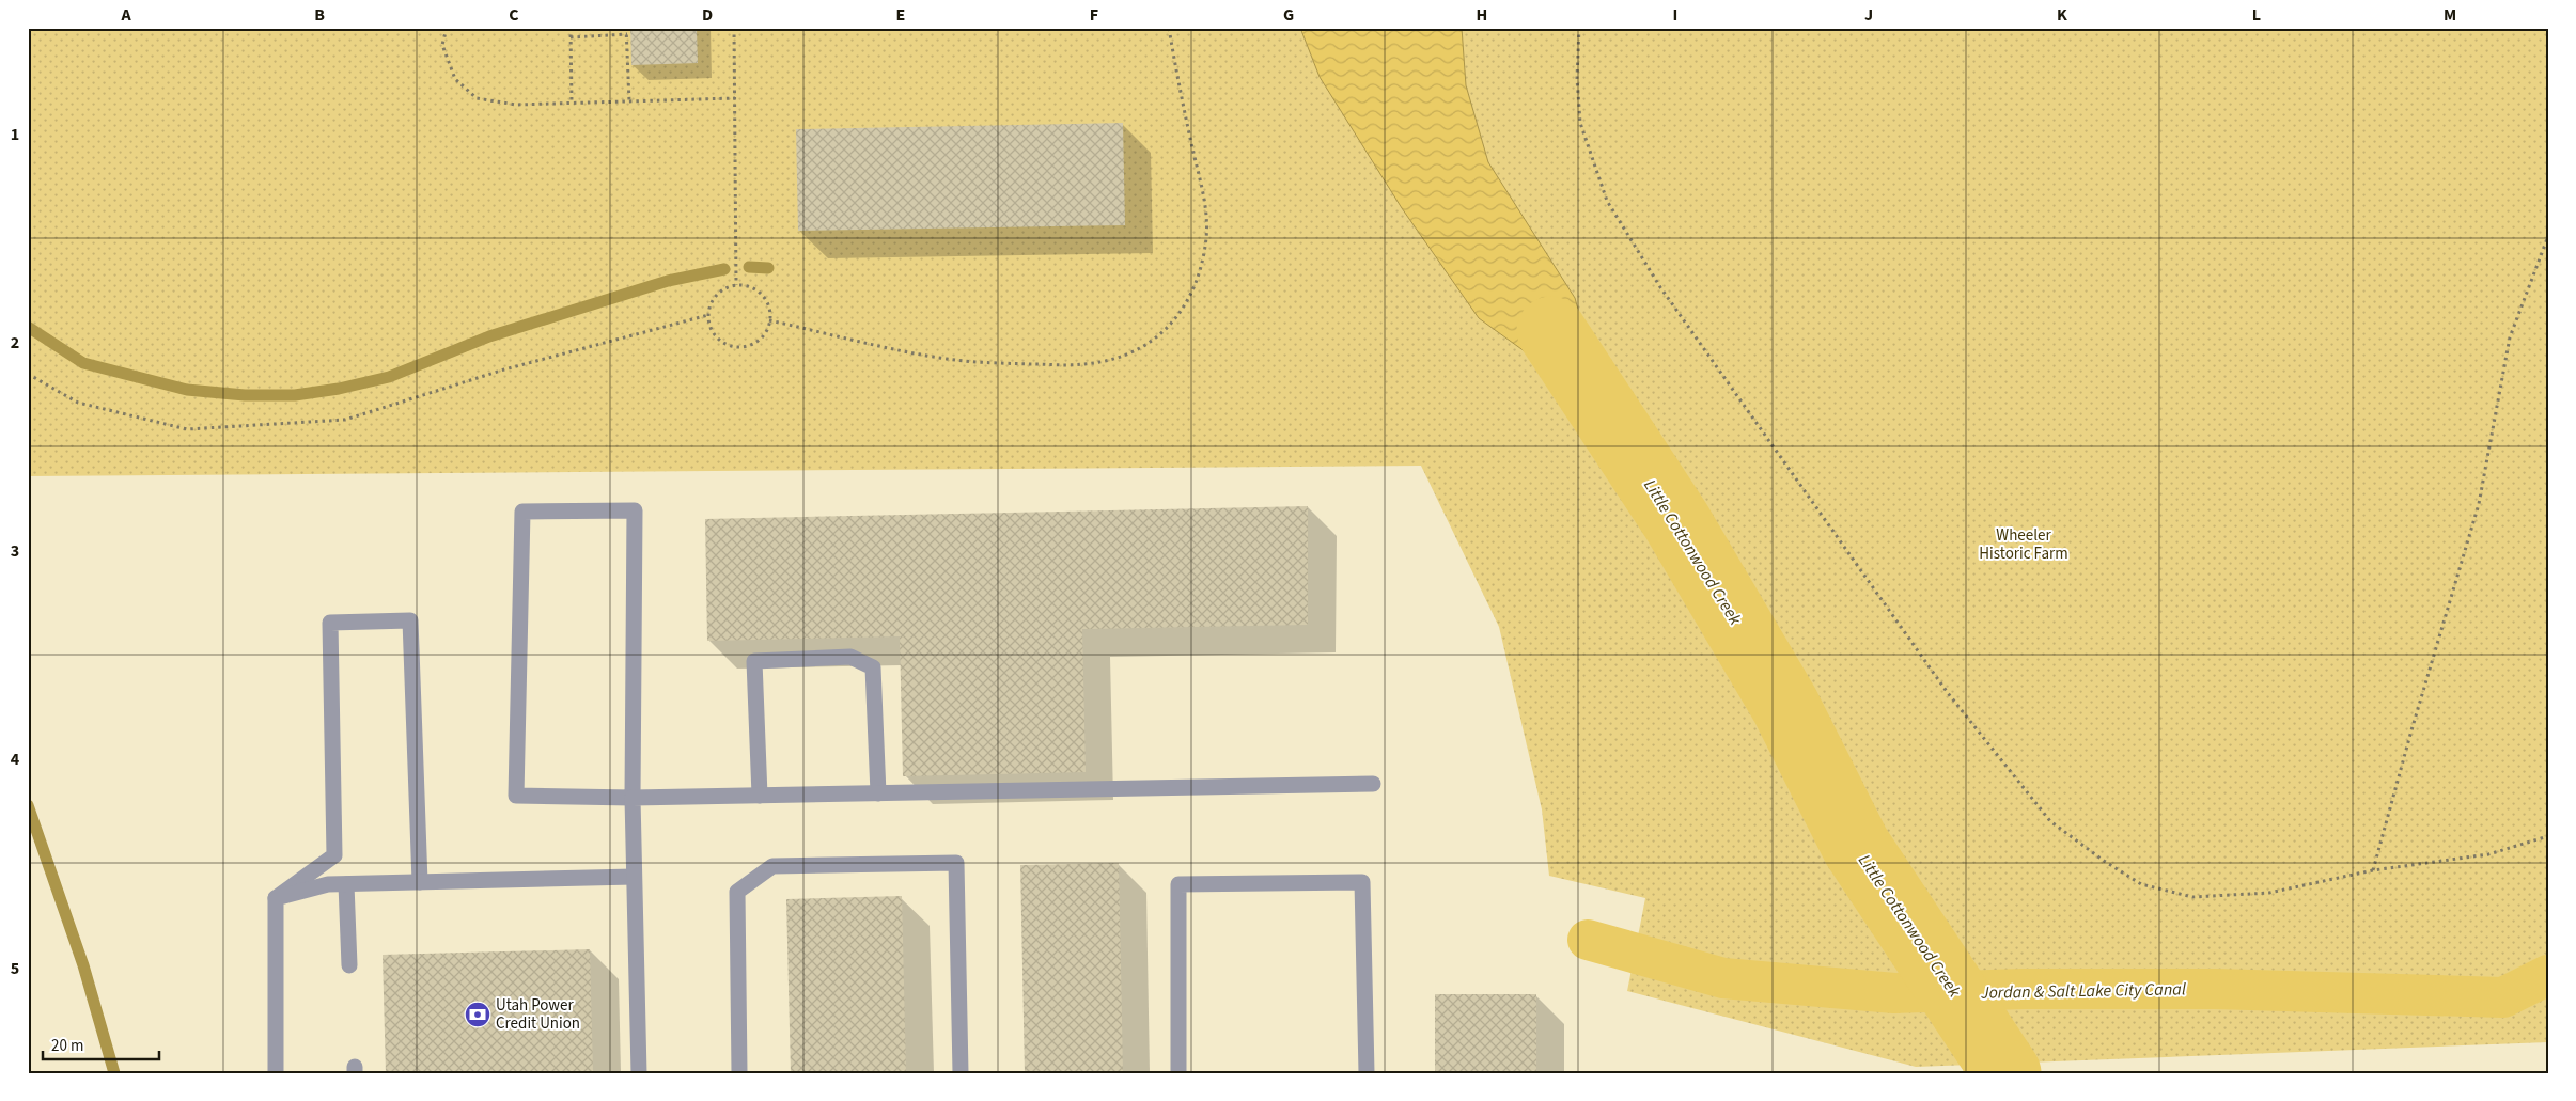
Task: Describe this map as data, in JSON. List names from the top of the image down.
{
  "water": ["Little Cottonwood Creek", "Jordan & Salt Lake City Canal"],
  "parks": ["Wheeler Historic Farm"],
  "places": {
    "bank": ["Utah Power Credit Union"]
  },
  "scale_bar": "20 m",
  "grid": {
    "columns": [
      "A",
      "B",
      "C",
      "D",
      "E",
      "F",
      "G",
      "H",
      "I",
      "J",
      "K",
      "L",
      "M"
    ],
    "rows": [
      "1",
      "2",
      "3",
      "4",
      "5"
    ]
  }
}
